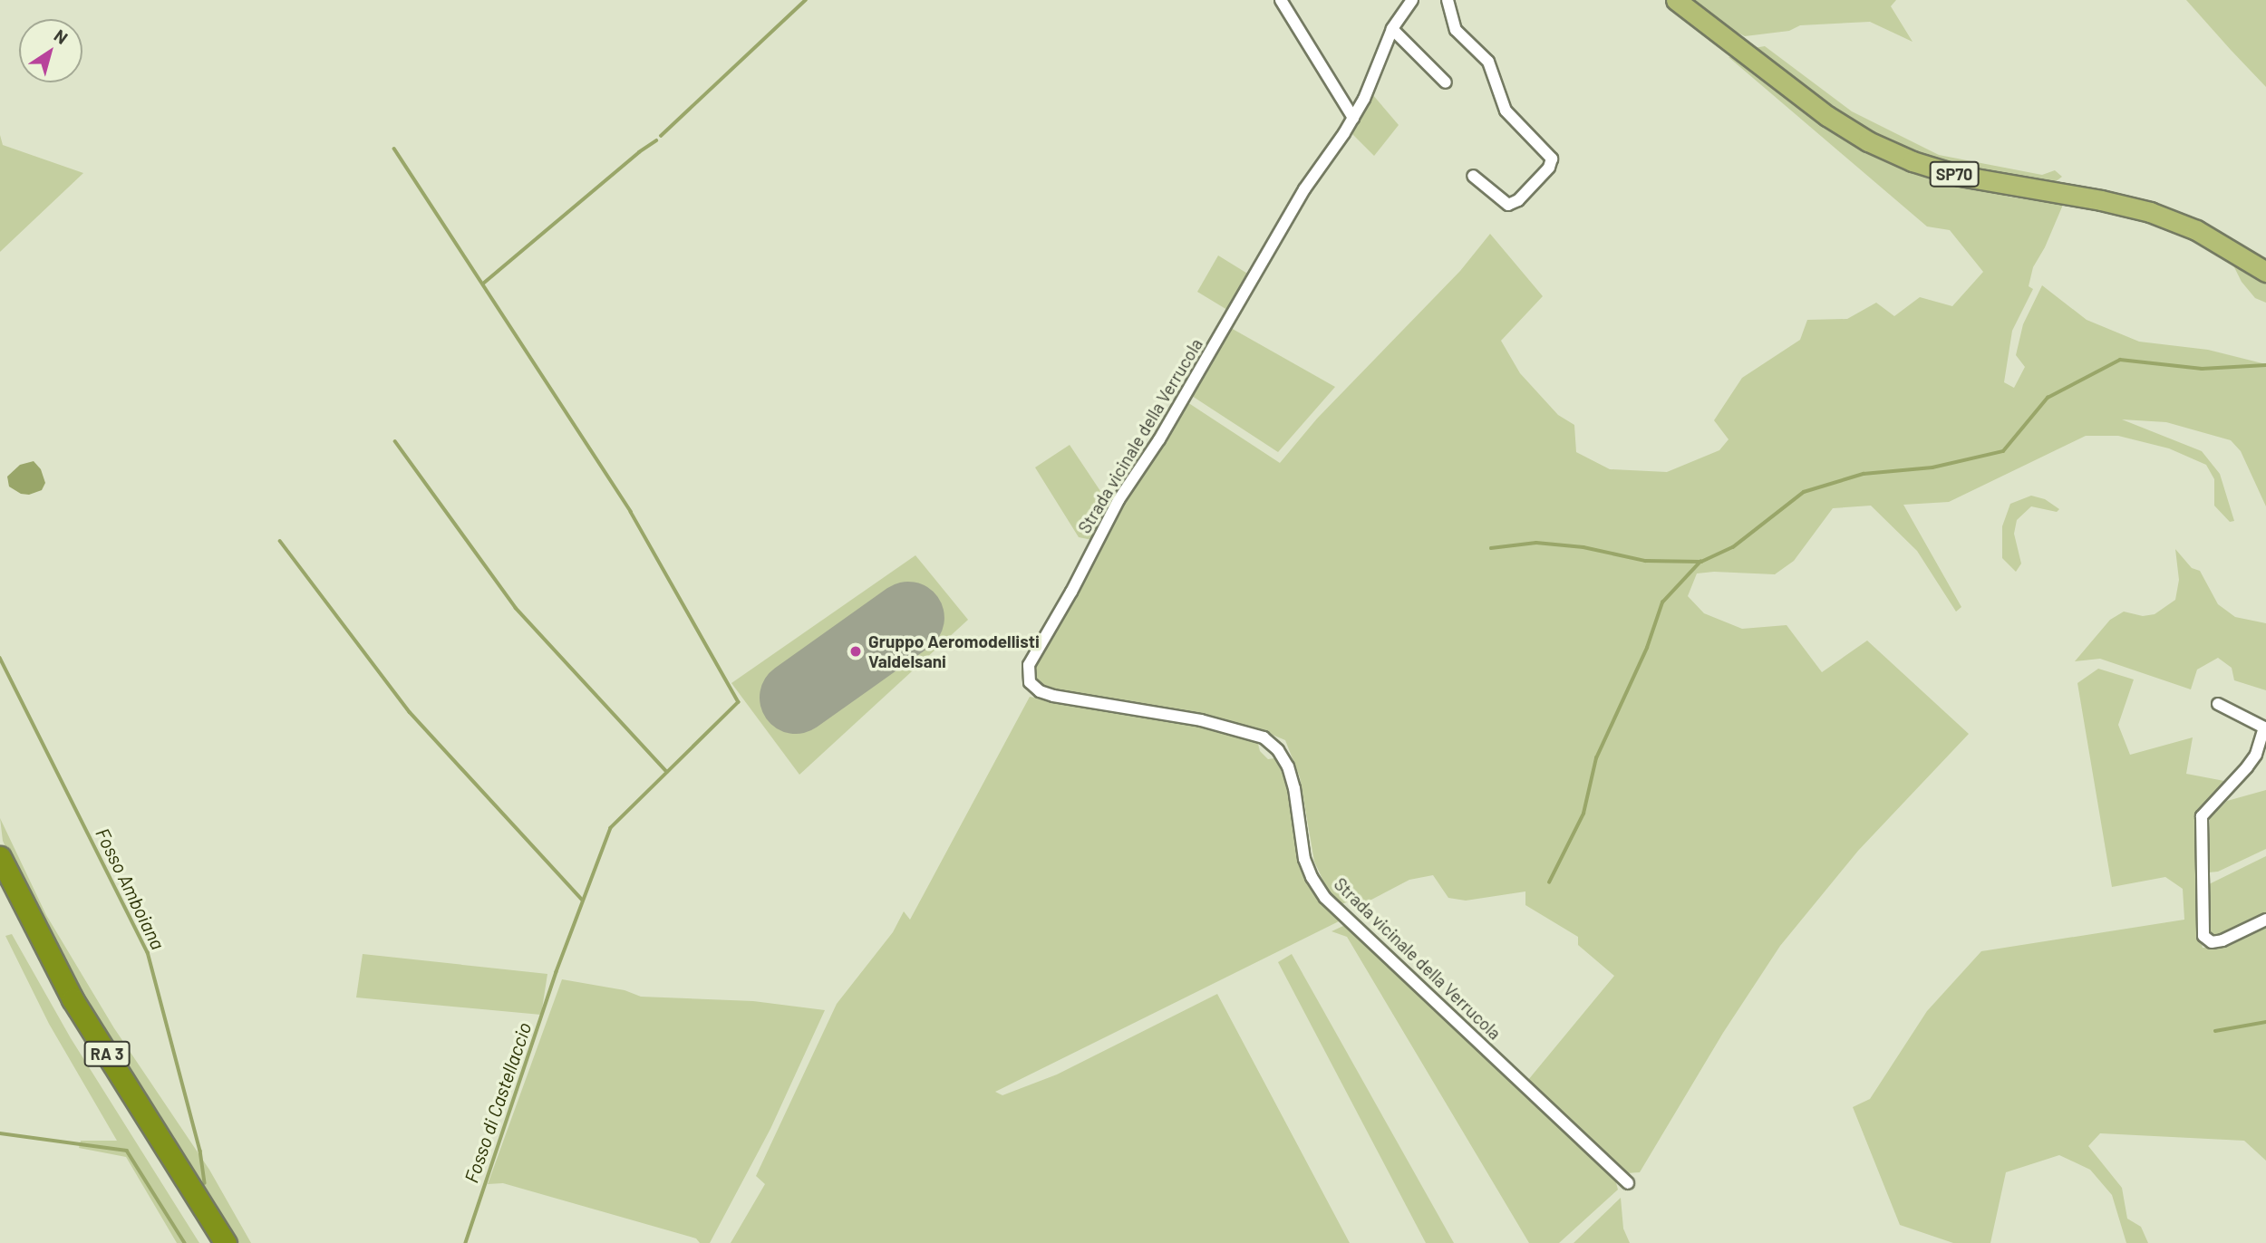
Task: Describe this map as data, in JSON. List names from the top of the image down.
{
  "streets": {
    "highway": ["RA 3"],
    "main road": ["SP70"],
    "street": ["Strada vicinale della Verrucola"]
  },
  "water": ["Fosso Amboiana", "Fosso di Castellaccio"],
  "places": ["Gruppo Aeromodellisti Valdelsani"],
  "north": "top right"
}
